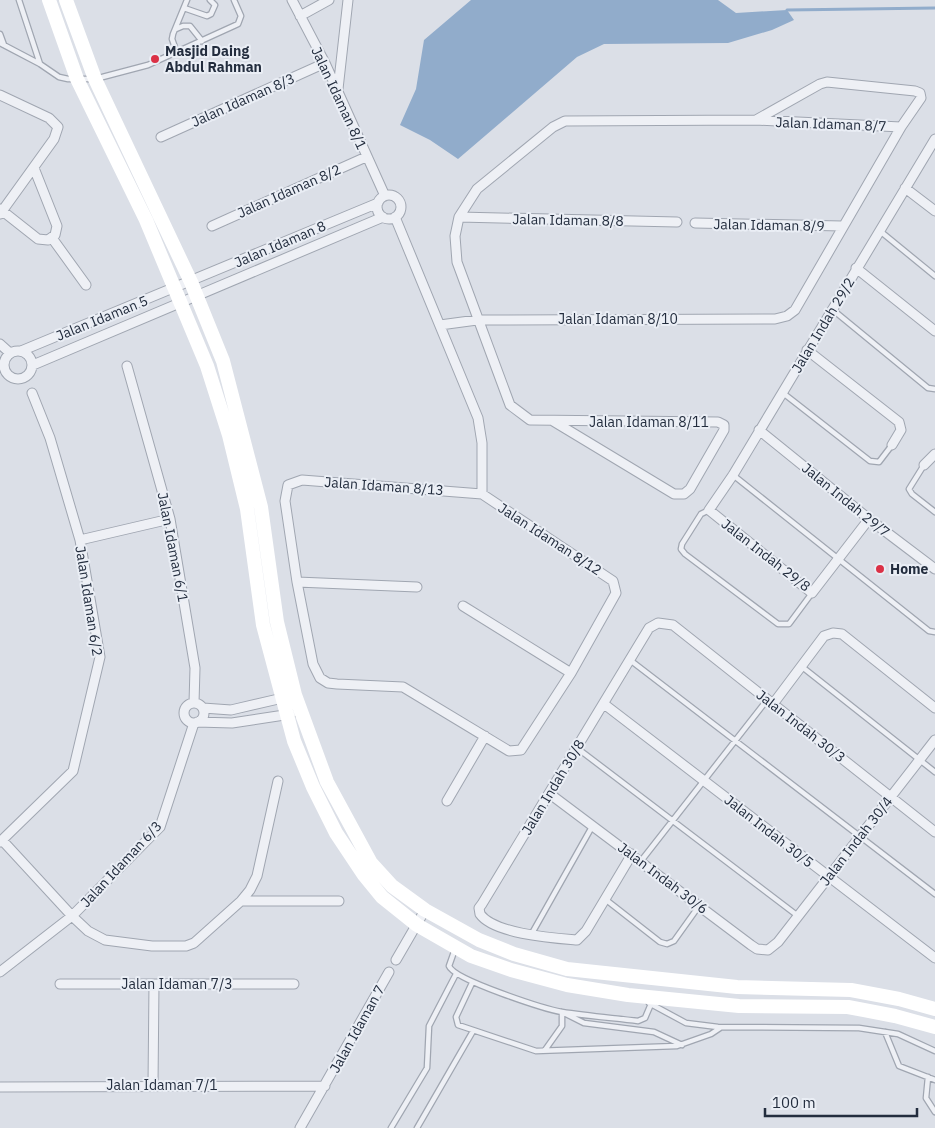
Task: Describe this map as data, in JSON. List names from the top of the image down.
{
  "streets": {
    "street": [
      "Jalan Idaman 8/1",
      "Jalan Idaman 8/3",
      "Jalan Idaman 8/7",
      "Jalan Idaman 8/2",
      "Jalan Idaman 8/8",
      "Jalan Idaman 8/9",
      "Jalan Idaman 8",
      "Jalan Idaman 5",
      "Jalan Idaman 8/10",
      "Jalan Indah 29/2",
      "Jalan Idaman 8/11",
      "Jalan Idaman 8/13",
      "Jalan Indah 29/7",
      "Jalan Idaman 8/12",
      "Jalan Idaman 6/1",
      "Jalan Indah 29/8",
      "Jalan Idaman 6/2",
      "Jalan Indah 30/3",
      "Jalan Indah 30/8",
      "Jalan Indah 30/5",
      "Jalan Indah 30/4",
      "Jalan Idaman 6/3",
      "Jalan Indah 30/6",
      "Jalan Idaman 7/3",
      "Jalan Idaman 7",
      "Jalan Idaman 7/1"
    ]
  },
  "crossings": [
    ["Jalan Idaman 8/1", "Jalan Idaman 8/3"],
    ["Jalan Idaman 8/1", "Jalan Idaman 8/2"],
    ["Jalan Idaman 8/1", "Jalan Idaman 8"],
    ["Jalan Idaman 8/7", "Jalan Idaman 8/8"],
    ["Jalan Idaman 8/9", "Jalan Idaman 8/10"],
    ["Jalan Idaman 8", "Jalan Idaman 5"],
    ["Jalan Idaman 8/10", "Jalan Idaman 8/11"],
    ["Jalan Indah 29/2", "Jalan Indah 29/7"],
    ["Jalan Indah 29/2", "Jalan Indah 29/8"],
    ["Jalan Idaman 8/13", "Jalan Idaman 8/12"],
    ["Jalan Indah 29/7", "Jalan Indah 29/8"],
    ["Jalan Idaman 6/1", "Jalan Idaman 6/3"],
    ["Jalan Indah 30/3", "Jalan Indah 30/8"],
    ["Jalan Indah 30/3", "Jalan Indah 30/4"],
    ["Jalan Indah 30/8", "Jalan Indah 30/5"],
    ["Jalan Indah 30/8", "Jalan Indah 30/6"],
    ["Jalan Indah 30/5", "Jalan Indah 30/4"],
    ["Jalan Indah 30/4", "Jalan Indah 30/6"],
    ["Jalan Idaman 7", "Jalan Idaman 7/1"]
  ],
  "places": ["Masjid Daing Abdul Rahman", "Home"],
  "scale_bar": "100 m"
}
